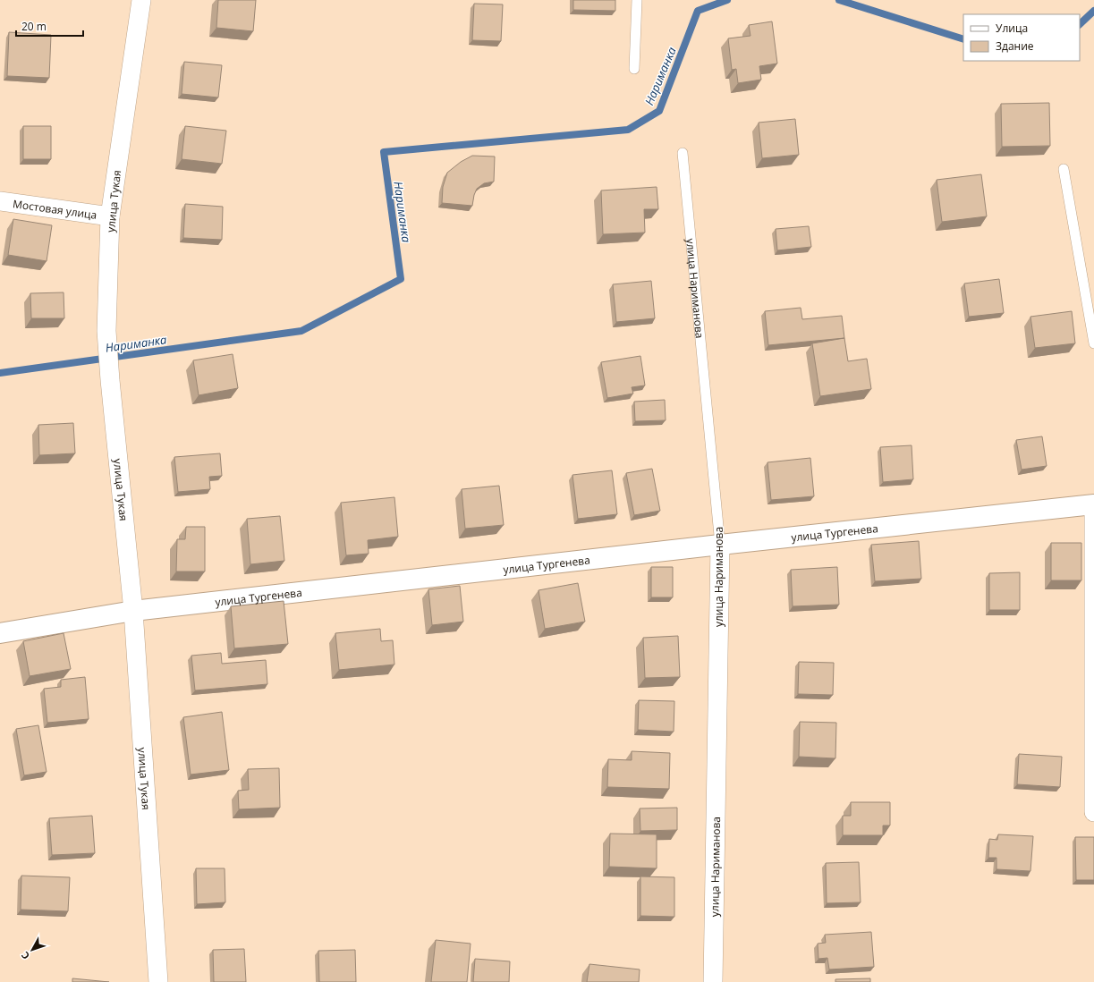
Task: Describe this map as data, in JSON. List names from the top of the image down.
{
  "streets": {
    "street": [
      "улица Тукая",
      "Мостовая улица",
      "улица Нариманова",
      "улица Тургенева"
    ]
  },
  "crossings": [
    ["улица Тукая", "Мостовая улица"],
    ["улица Тукая", "улица Тургенева"],
    ["улица Нариманова", "улица Тургенева"]
  ],
  "water": ["Нариманка"],
  "legend": ["Улица", "Здание"],
  "scale_bar": "20 m",
  "north": "bottom left"
}
